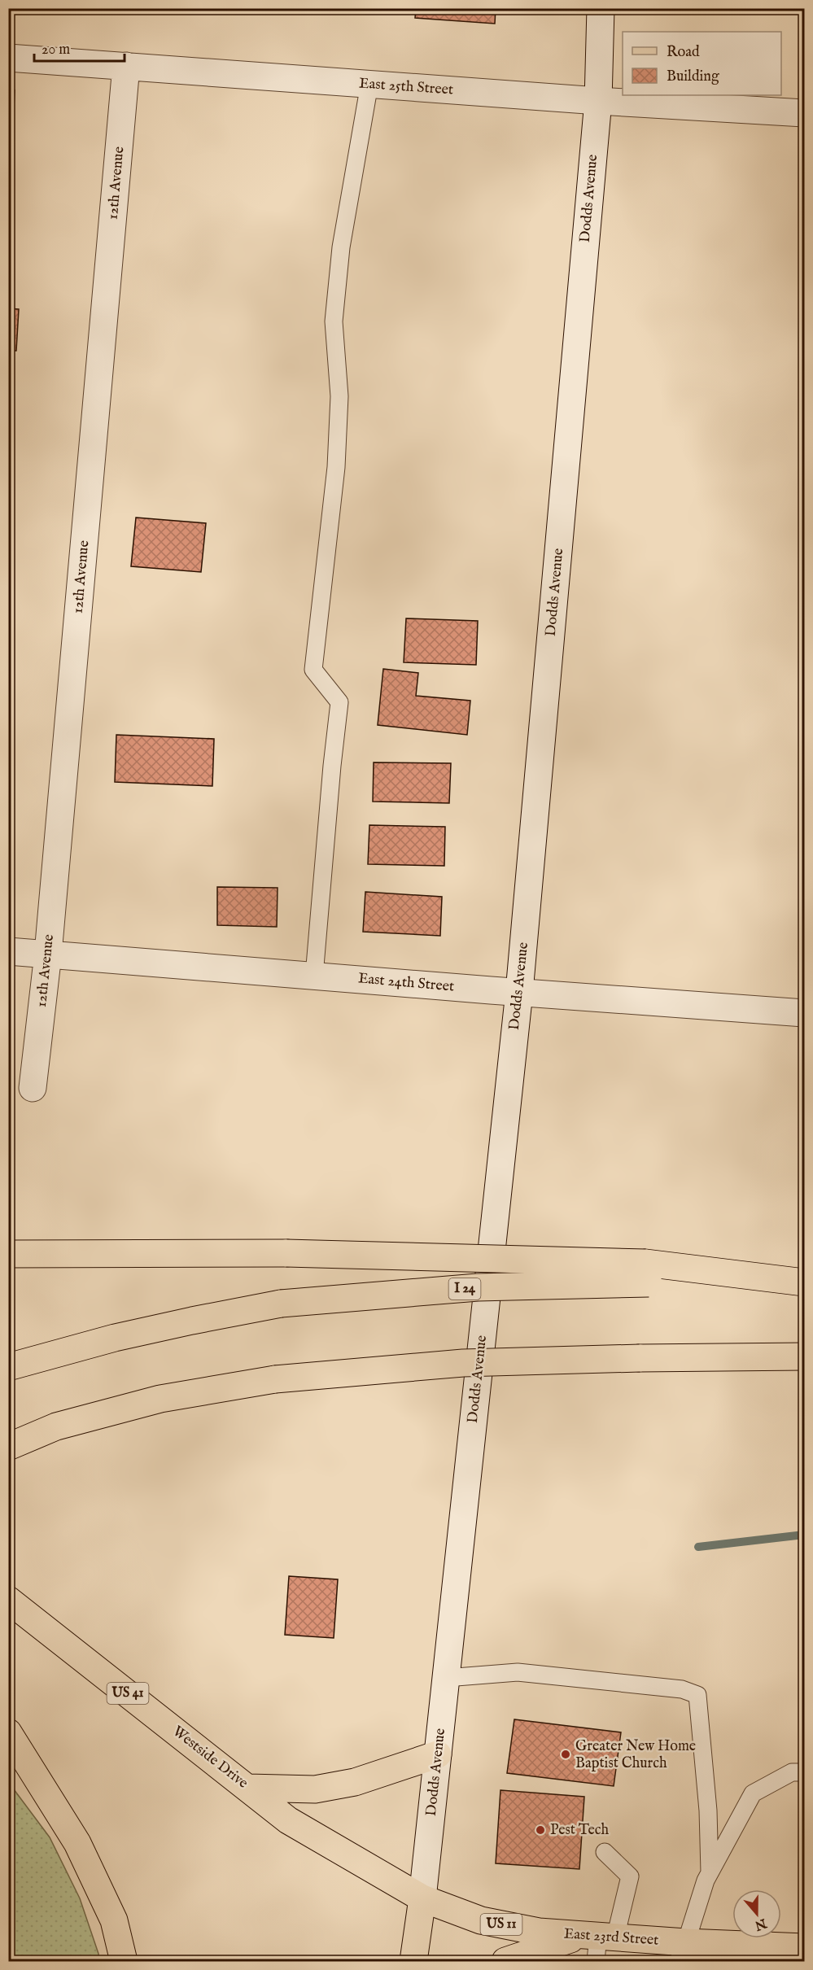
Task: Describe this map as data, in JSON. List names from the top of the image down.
{
  "streets": {
    "main road": [
      "Dodds Avenue",
      "I 24",
      "US 41",
      "Westside Drive",
      "US 11",
      "East 23rd Street"
    ],
    "street": ["East 25th Street", "12th Avenue", "East 24th Street"]
  },
  "crossings": [
    ["East 25th Street", "12th Avenue"],
    ["East 25th Street", "Dodds Avenue"],
    ["12th Avenue", "East 24th Street"],
    ["Dodds Avenue", "East 24th Street"],
    ["Dodds Avenue", "Westside Drive"],
    ["Dodds Avenue", "East 23rd Street"],
    ["Westside Drive", "East 23rd Street"]
  ],
  "places": ["Greater New Home Baptist Church", "Pest Tech"],
  "legend": ["Road", "Building"],
  "scale_bar": "20 m",
  "north": "bottom"
}
